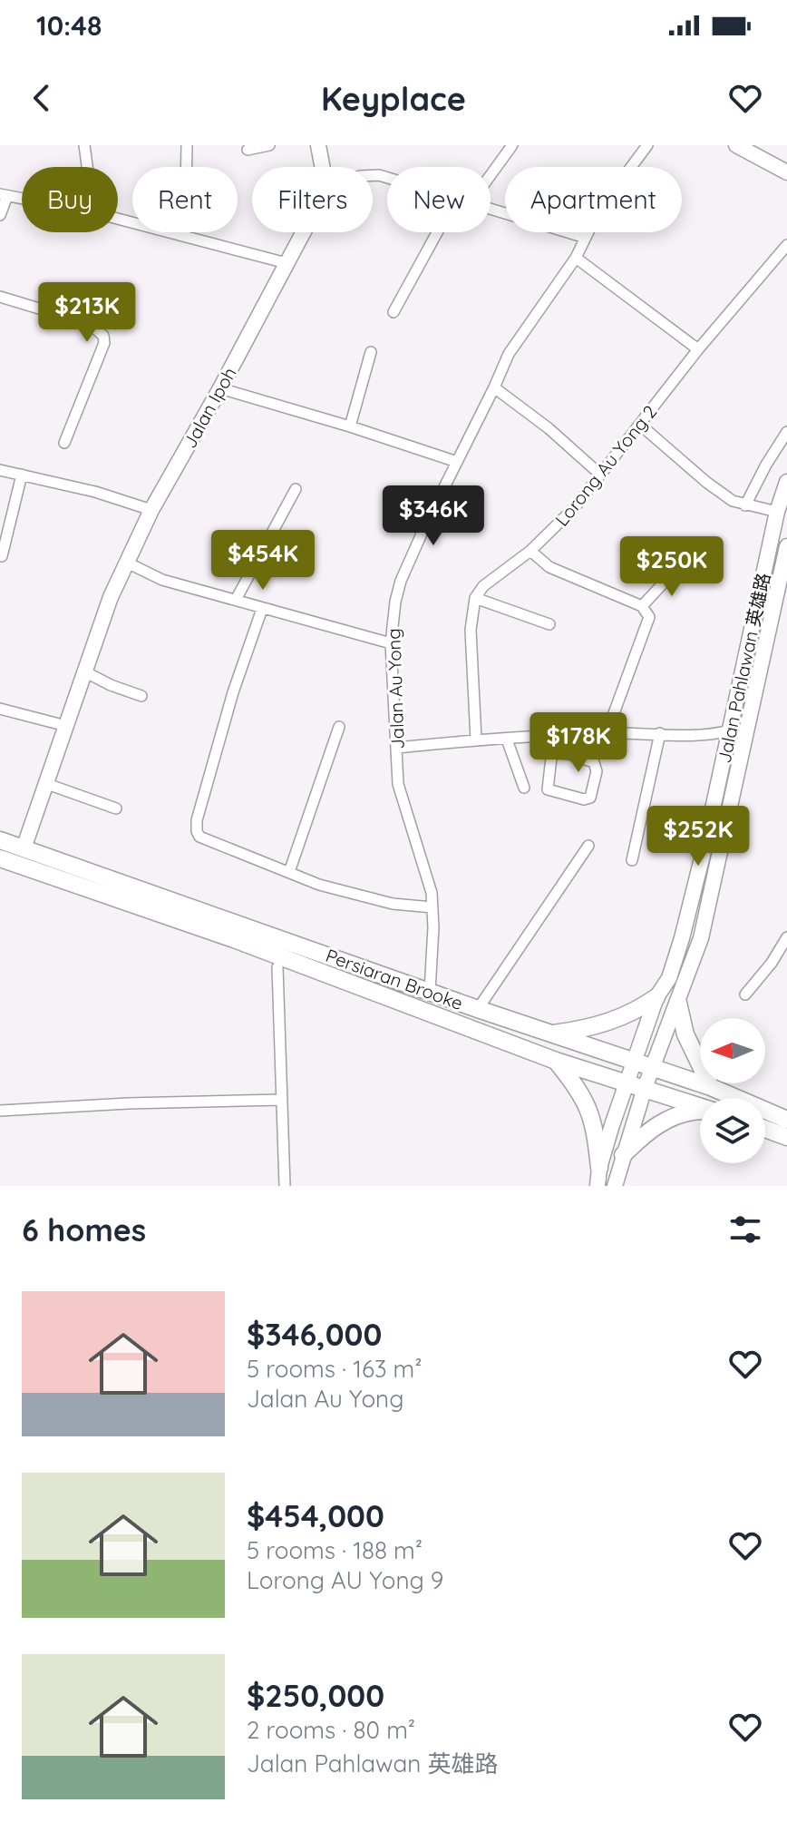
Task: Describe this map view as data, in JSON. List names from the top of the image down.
{
  "streets": {
    "main road": ["Jalan Ipoh", "Jalan Pahlawan 英雄路", "Persiaran Brooke"],
    "street": ["Lorong Au Yong 2", "Jalan Au Yong"]
  },
  "crossings": [
    ["Jalan Ipoh", "Persiaran Brooke"],
    ["Jalan Pahlawan 英雄路", "Persiaran Brooke"],
    ["Jalan Au Yong", "Persiaran Brooke"]
  ],
  "north": "left",
  "page": {
    "status": "10:48",
    "header": "Keyplace",
    "chip": [
      "Buy",
      "Rent",
      "Filters",
      "New",
      "Apartment"
    ],
    "price": [
      "$213K",
      "$346K",
      "$454K",
      "$250K",
      "$178K",
      "$252K"
    ],
    "heading": "6 homes",
    "list": [
      {
        "name": "$346,000",
        "note": "5 rooms · 163 m² · Jalan Au Yong"
      },
      {
        "name": "$454,000",
        "note": "5 rooms · 188 m² · Lorong AU Yong 9"
      },
      {
        "name": "$250,000",
        "note": "2 rooms · 80 m² · Jalan Pahlawan 英雄路"
      }
    ]
  }
}
